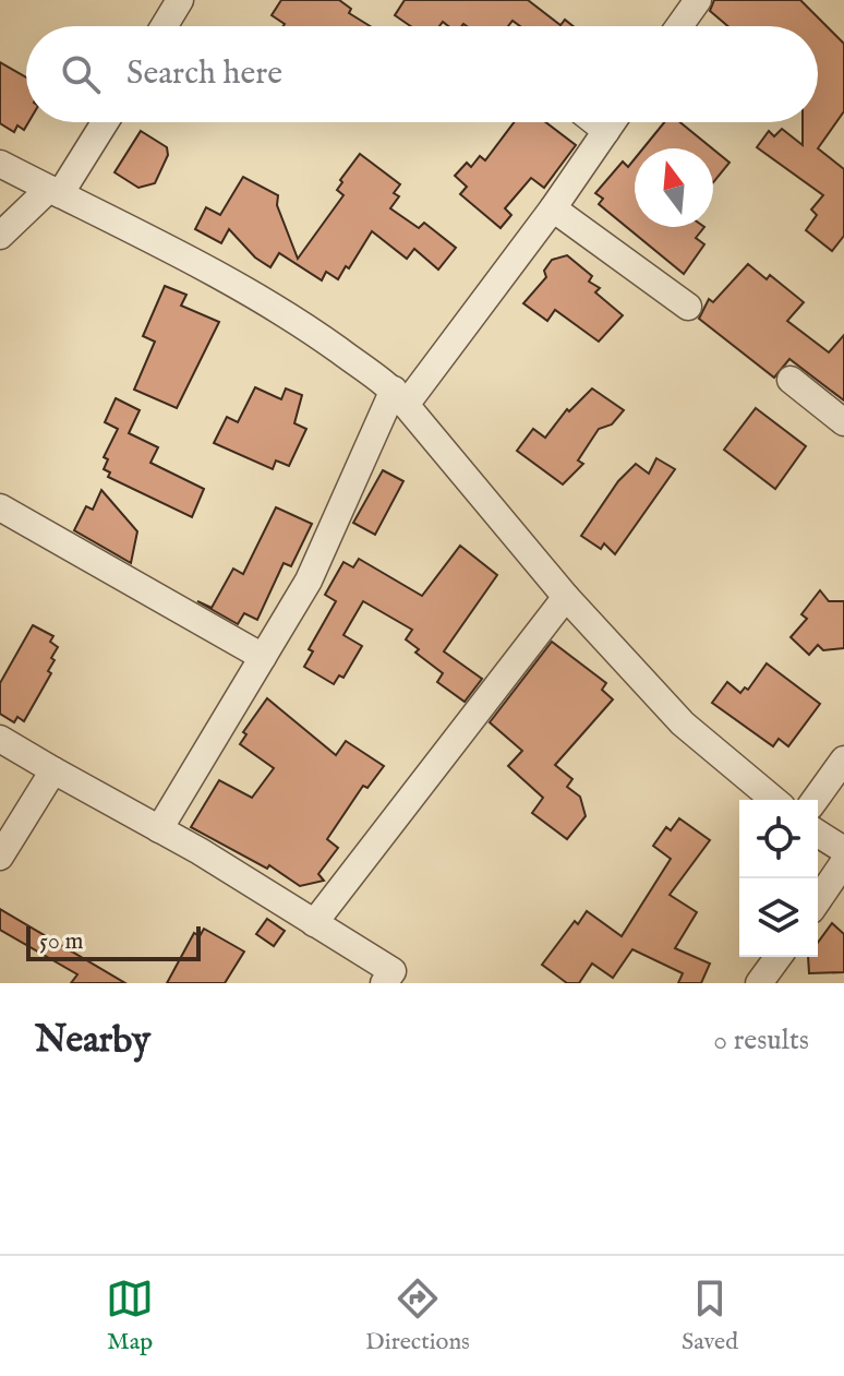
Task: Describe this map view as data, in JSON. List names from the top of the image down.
{
  "scale_bar": "50 m",
  "north": "top",
  "page": {
    "search": "Search here",
    "scale": "50 m",
    "heading": ["Nearby", "0 results"],
    "nav": ["Map", "Directions", "Saved"]
  }
}
